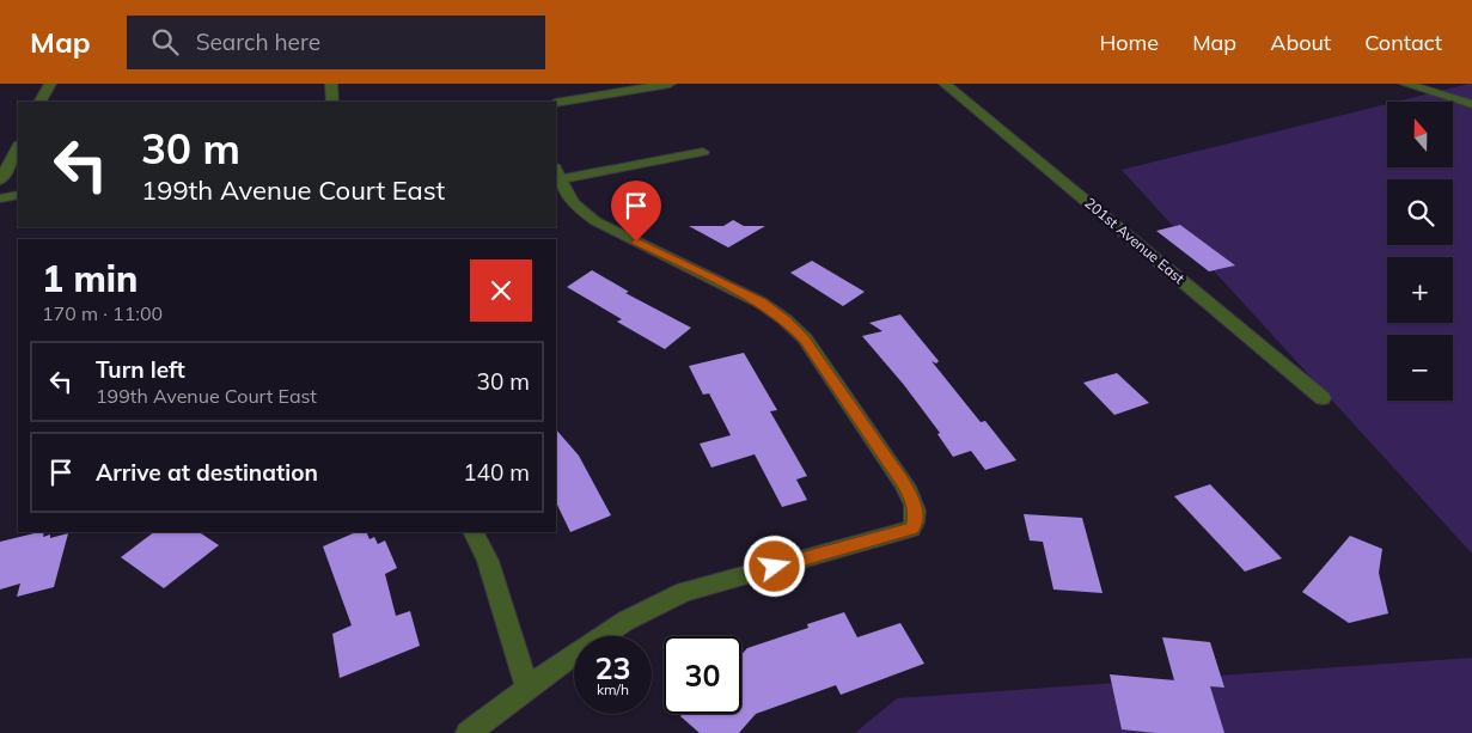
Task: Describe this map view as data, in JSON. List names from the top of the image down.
{
  "streets": {
    "street": ["201st Avenue East"]
  },
  "north": "top",
  "page": {
    "header": "Map",
    "search": "Search here",
    "nav": [
      "Home",
      "Map",
      "About",
      "Contact"
    ],
    "map_buttons": ["+", "−"],
    "turn": ["30 m", "199th Avenue Court East"],
    "heading": ["1 min", "170 m · 11:00"],
    "list": [
      {
        "name": "Turn left",
        "note": "199th Avenue Court East",
        "value": "30 m"
      },
      {
        "name": "Arrive at destination",
        "value": "140 m"
      }
    ],
    "speed": "23 km/h",
    "limit": "30"
  }
}
